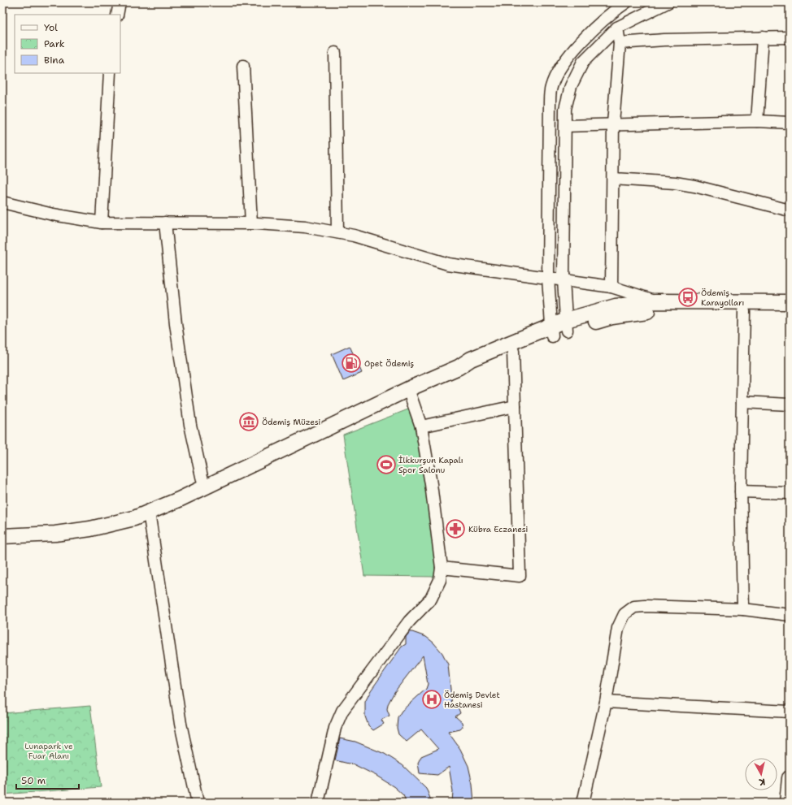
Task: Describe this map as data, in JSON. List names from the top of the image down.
{
  "parks": ["Lunapark ve Fuar Alanı"],
  "places": {
    "bus stop": ["Ödemiş Karayolları"],
    "fuel station": ["Opet Ödemiş"],
    "museum": ["Ödemiş Müzesi"],
    "sports": ["İlkkurşun Kapalı Spor Salonu"],
    "pharmacy": ["Kübra Eczanesi"],
    "hospital": ["Ödemiş Devlet Hastanesi"]
  },
  "legend": ["Yol", "Park", "Bina"],
  "scale_bar": "50 m",
  "north": "bottom"
}
